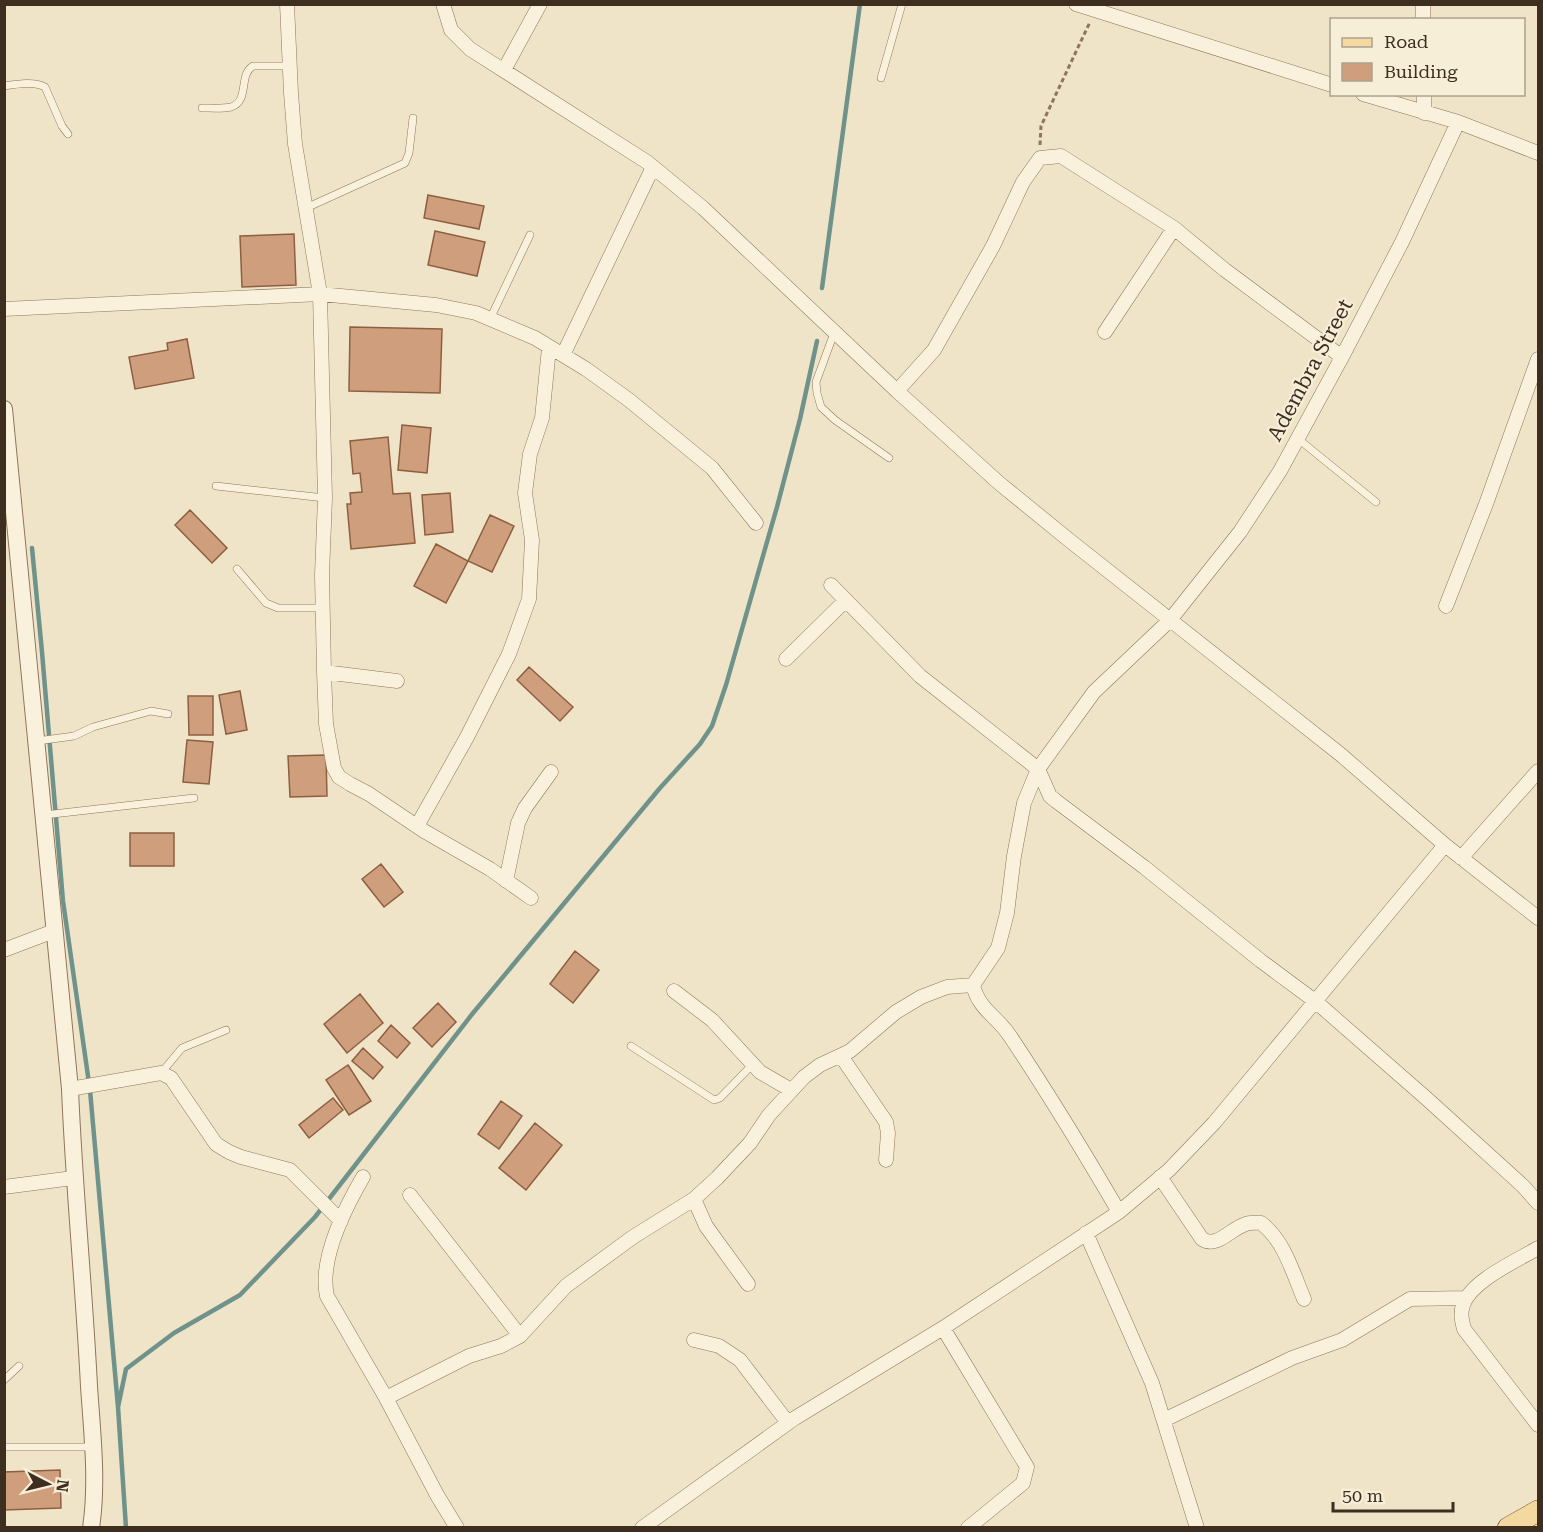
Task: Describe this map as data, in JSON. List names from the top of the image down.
{
  "streets": {
    "street": ["Adembra Street"]
  },
  "legend": ["Road", "Building"],
  "scale_bar": "50 m",
  "north": "right"
}
